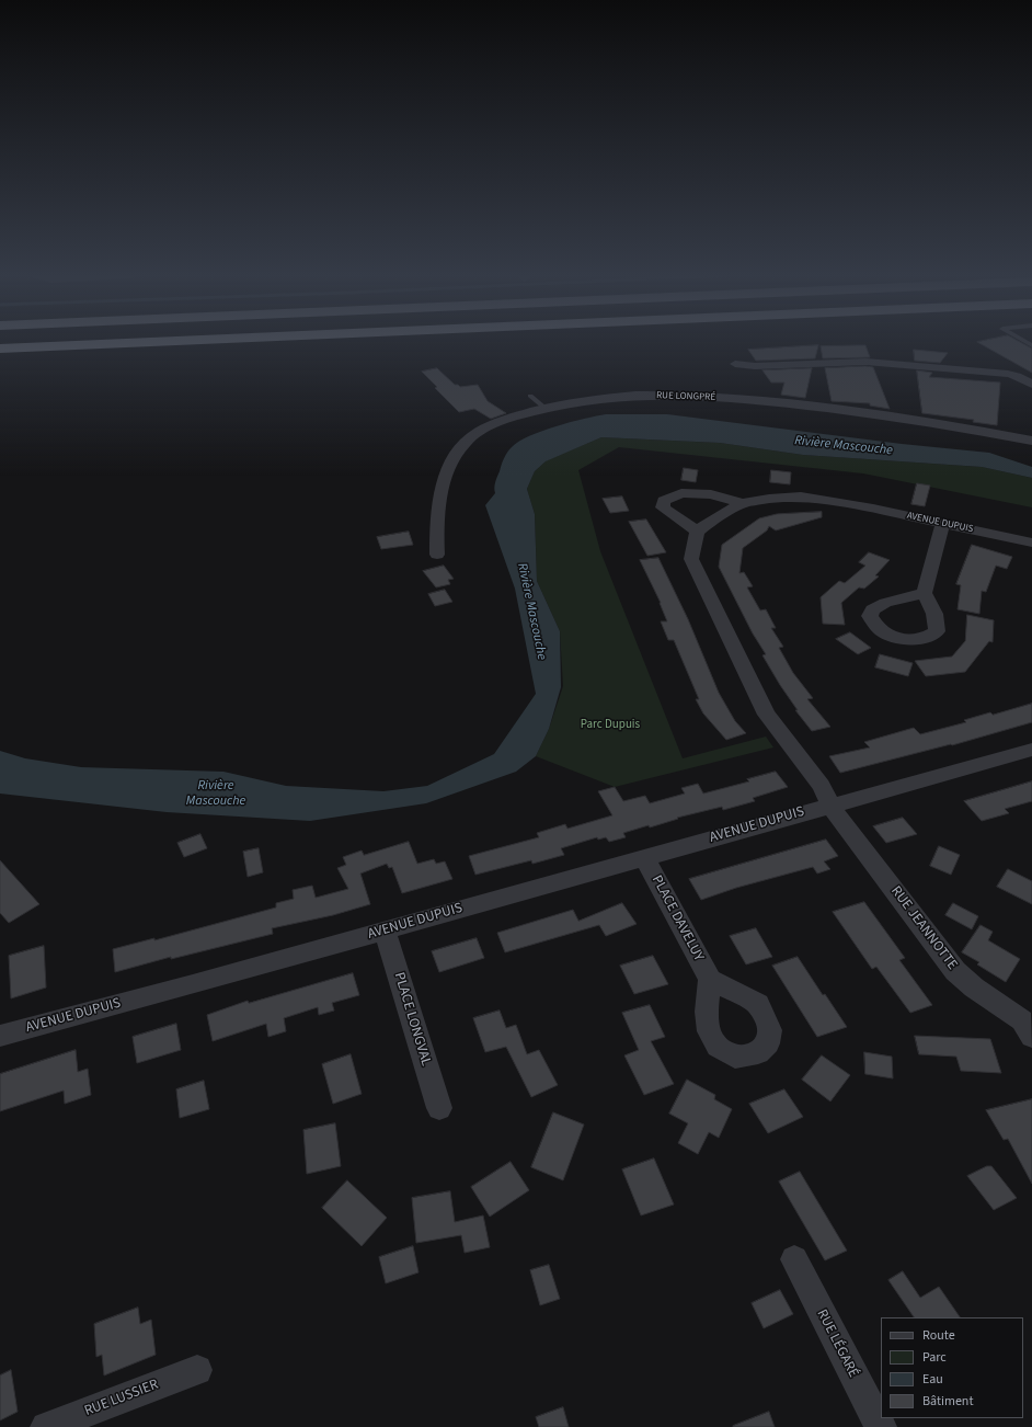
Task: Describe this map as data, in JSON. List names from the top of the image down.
{
  "streets": {
    "street": [
      "RUE LONGPRÉ",
      "AVENUE DUPUIS",
      "PLACE DAVELUY",
      "RUE JEANNOTTE",
      "PLACE LONGVAL",
      "RUE LÉGARÉ",
      "RUE LUSSIER"
    ]
  },
  "crossings": [
    ["AVENUE DUPUIS", "PLACE DAVELUY"],
    ["AVENUE DUPUIS", "RUE JEANNOTTE"],
    ["AVENUE DUPUIS", "PLACE LONGVAL"]
  ],
  "water": ["Rivière Mascouche"],
  "parks": ["Parc Dupuis"],
  "legend": [
    "Route",
    "Parc",
    "Eau",
    "Bâtiment"
  ]
}
